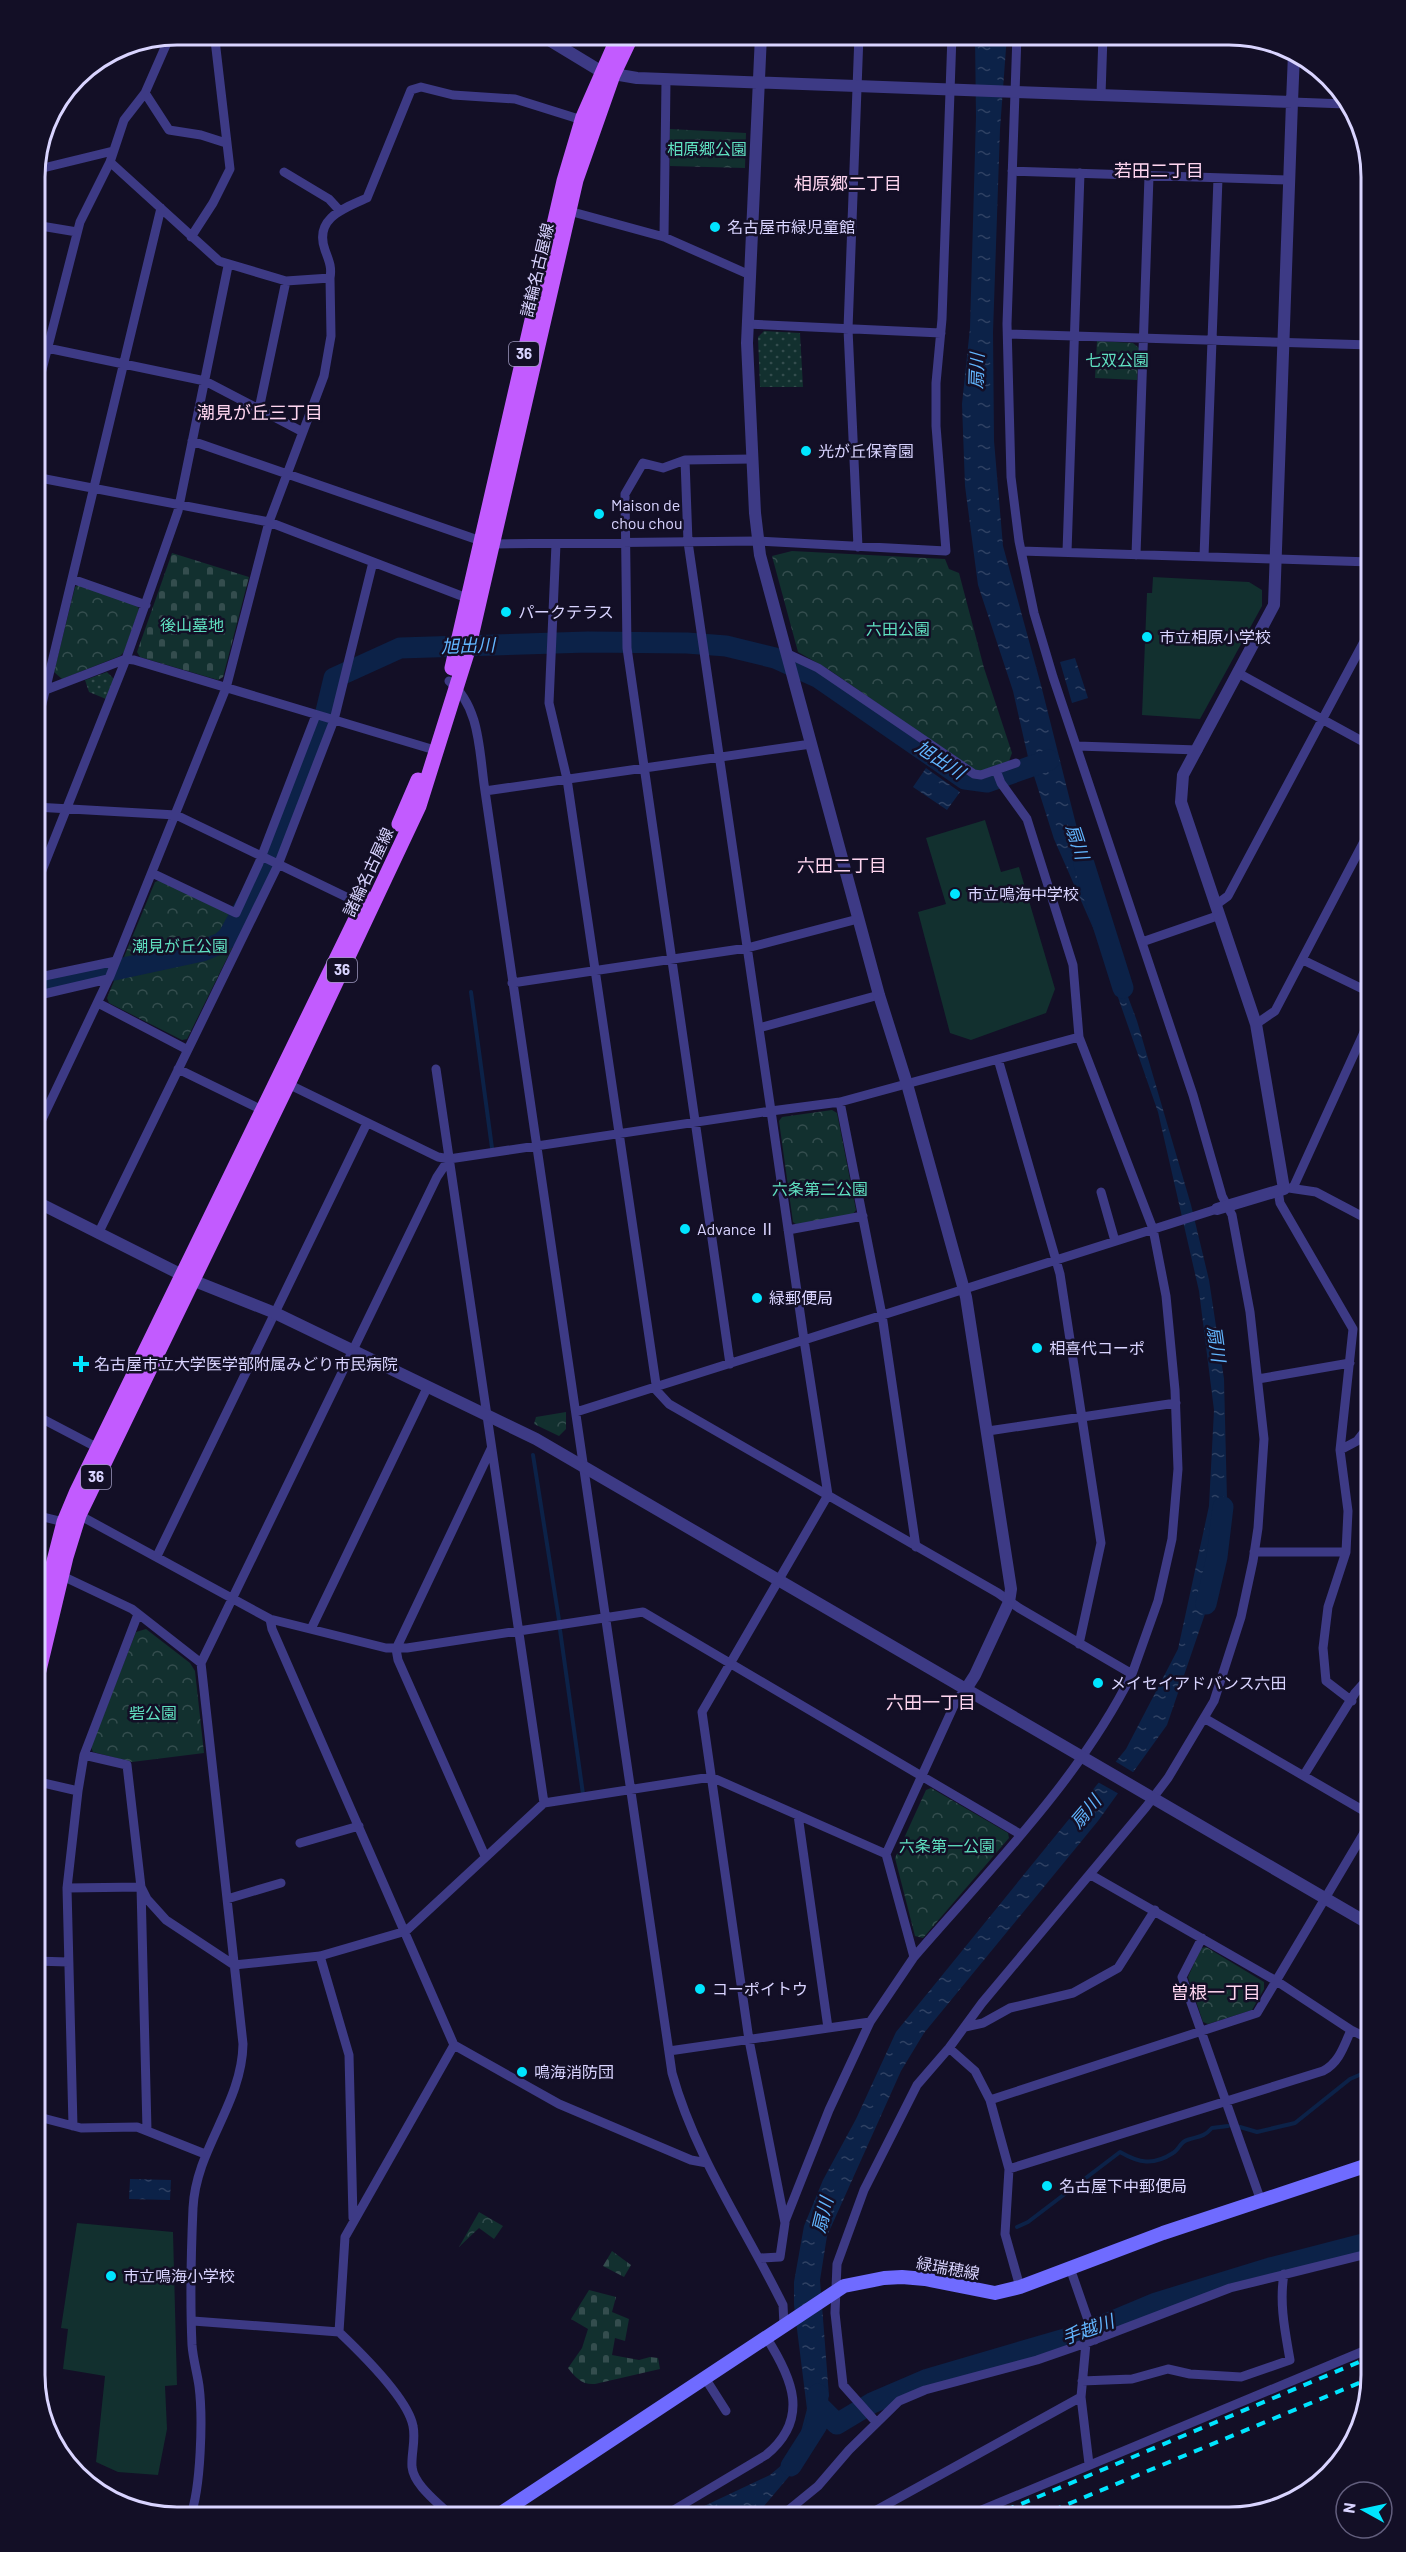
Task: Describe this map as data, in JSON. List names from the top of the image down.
{
  "streets": {
    "main road": ["諸輪名古屋線", "36", "緑瑞穂線"]
  },
  "districts": [
    "若田二丁目",
    "相原郷二丁目",
    "潮見が丘三丁目",
    "六田二丁目",
    "六田一丁目",
    "曽根一丁目"
  ],
  "water": ["扇川", "旭出川", "手越川"],
  "parks": [
    "相原郷公園",
    "七双公園",
    "後山墓地",
    "六田公園",
    "潮見が丘公園",
    "六条第二公園",
    "砦公園",
    "六条第一公園"
  ],
  "places": {
    "other": [
      "名古屋市緑児童館",
      "光が丘保育園",
      "Maison de chou chou",
      "パークテラス",
      "市立相原小学校",
      "市立鳴海中学校",
      "Advance Ⅱ",
      "緑郵便局",
      "相喜代コーポ",
      "メイセイアドバンス六田",
      "コーポイトウ",
      "鳴海消防団",
      "名古屋下中郵便局",
      "市立鳴海小学校"
    ],
    "health": ["名古屋市立大学医学部附属みどり市民病院"]
  },
  "north": "left"
}
